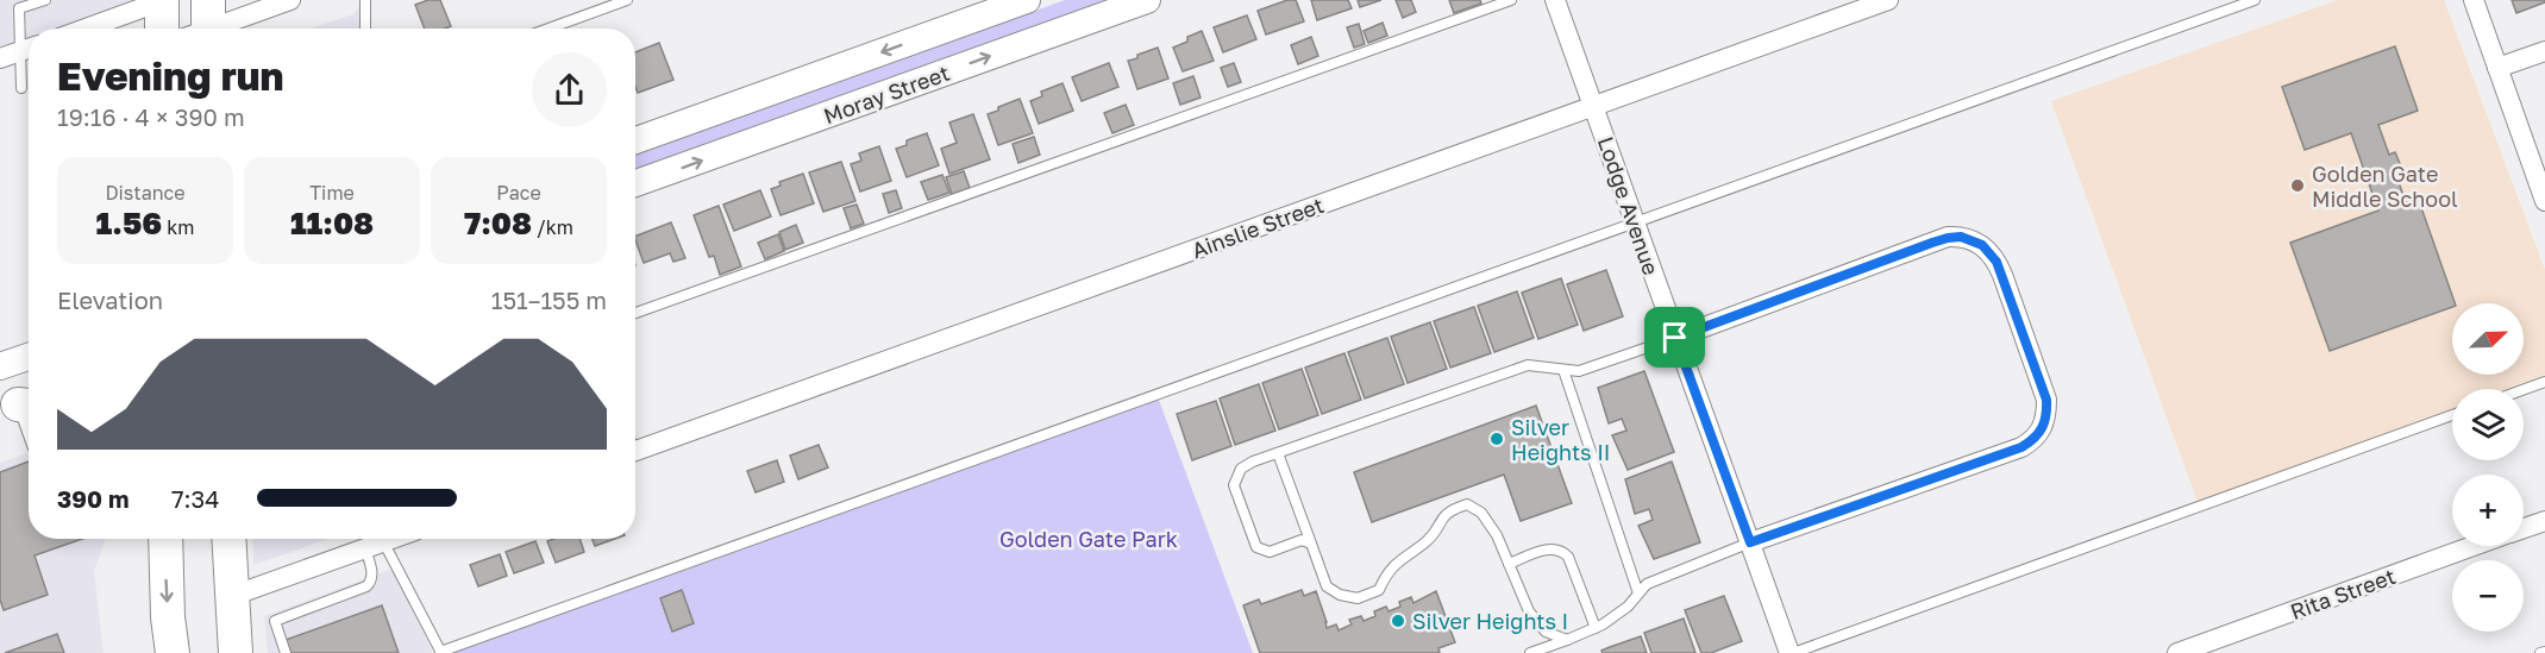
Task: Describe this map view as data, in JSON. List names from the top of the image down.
{
  "streets": {
    "main road": ["Moray Street"],
    "street": ["Lodge Avenue", "Ainslie Street", "Rita Street"]
  },
  "crossings": [
    ["Lodge Avenue", "Ainslie Street"]
  ],
  "parks": ["Golden Gate Park"],
  "places": ["Golden Gate Middle School", "Silver Heights II", "Silver Heights I"],
  "north": "top right",
  "page": {
    "heading": ["Evening run", "19:16 · 4 × 390 m"],
    "stats": [
      ["Distance", "1.56 km"],
      ["Time", "11:08"],
      ["Pace", "7:08 /km"]
    ],
    "chart": ["Elevation", "151–155 m"],
    "map_buttons": ["+", "−"],
    "list": [
      {
        "name": "390 m",
        "note": "7:34"
      }
    ]
  }
}
